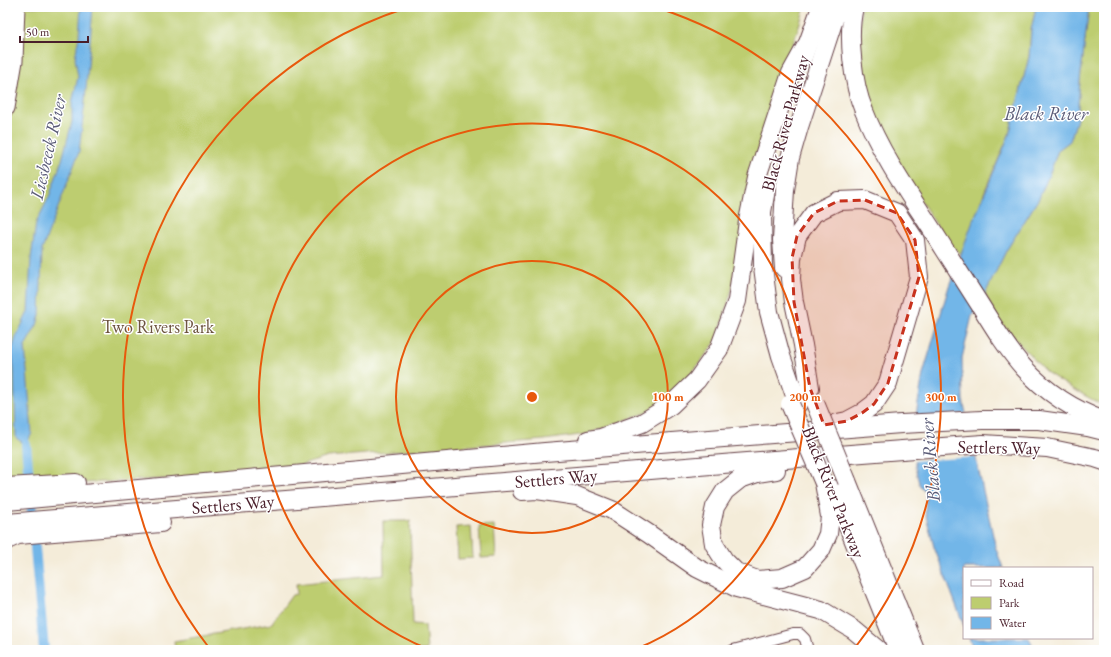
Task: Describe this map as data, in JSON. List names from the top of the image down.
{
  "streets": {
    "highway": ["Black River Parkway", "Settlers Way"]
  },
  "water": ["Black River", "Liesbeeck River"],
  "parks": ["Two Rivers Park"],
  "legend": ["Road", "Park", "Water"],
  "scale_bar": "50 m",
  "rings": ["100 m", "200 m", "300 m"]
}
